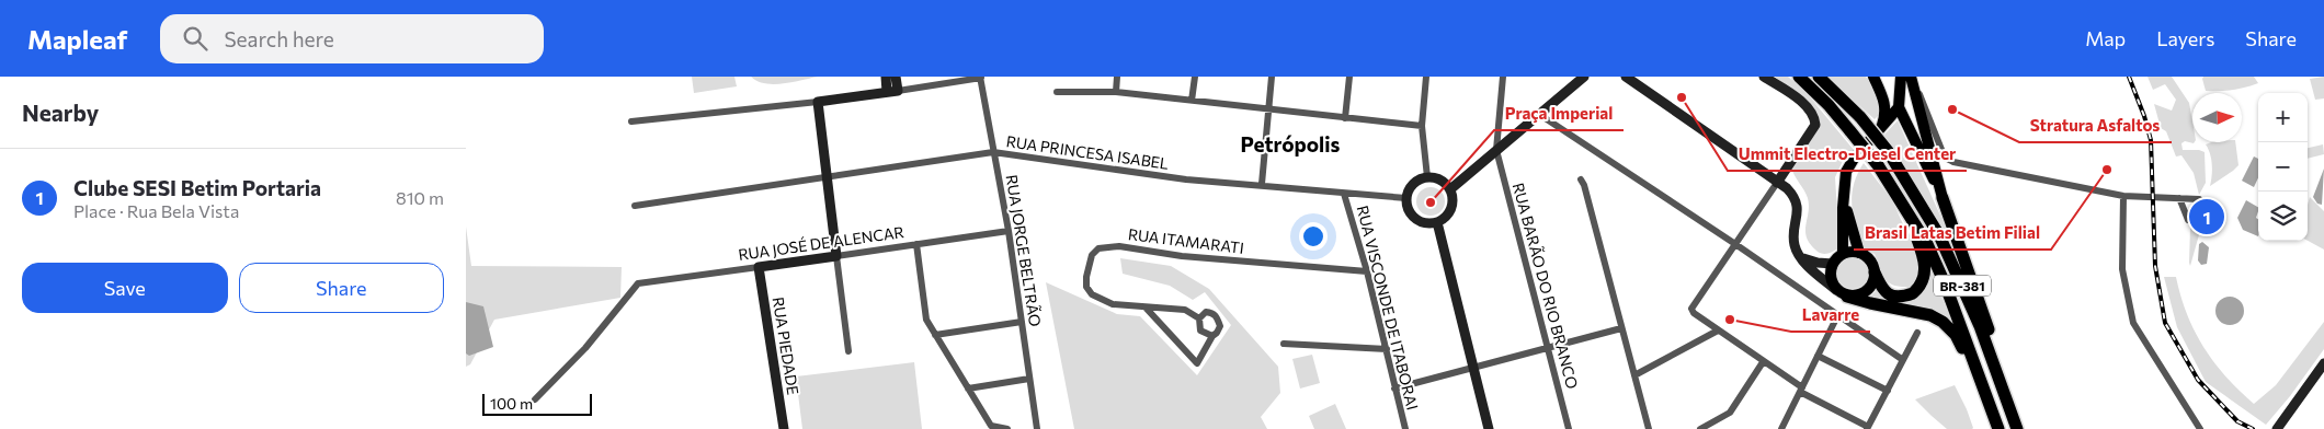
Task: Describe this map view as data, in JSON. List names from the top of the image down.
{
  "streets": {
    "highway": ["BR-381"],
    "street": [
      "RUA PRINCESA ISABEL",
      "RUA ITAMARATI",
      "RUA JOSÉ DE ALENCAR",
      "RUA JORGE BELTRÃO",
      "RUA BARÃO DO RIO BRANCO",
      "RUA VISCONDE DE ITABORAI",
      "RUA PIEDADE"
    ]
  },
  "crossings": [
    ["RUA PRINCESA ISABEL", "RUA JORGE BELTRÃO"],
    ["RUA PRINCESA ISABEL", "RUA VISCONDE DE ITABORAI"],
    ["RUA ITAMARATI", "RUA VISCONDE DE ITABORAI"],
    ["RUA JOSÉ DE ALENCAR", "RUA JORGE BELTRÃO"],
    ["RUA JOSÉ DE ALENCAR", "RUA PIEDADE"]
  ],
  "districts": ["Petrópolis"],
  "places": [
    "Ummit Electro-Diesel Center",
    "Stratura Asfaltos",
    "Brasil Latas Betim Filial",
    "Praça Imperial",
    "Lavarre"
  ],
  "scale_bar": "100 m",
  "north": "right",
  "page": {
    "header": "Mapleaf",
    "search": "Search here",
    "nav": ["Map", "Layers", "Share"],
    "heading": "Nearby",
    "map_buttons": ["+", "−"],
    "list": [
      {
        "mark": "1",
        "name": "Clube SESI Betim Portaria",
        "note": "Place · Rua Bela Vista",
        "value": "810 m"
      }
    ],
    "pins": "1",
    "buttons": ["Save", "Share"],
    "scale": "100 m"
  }
}
